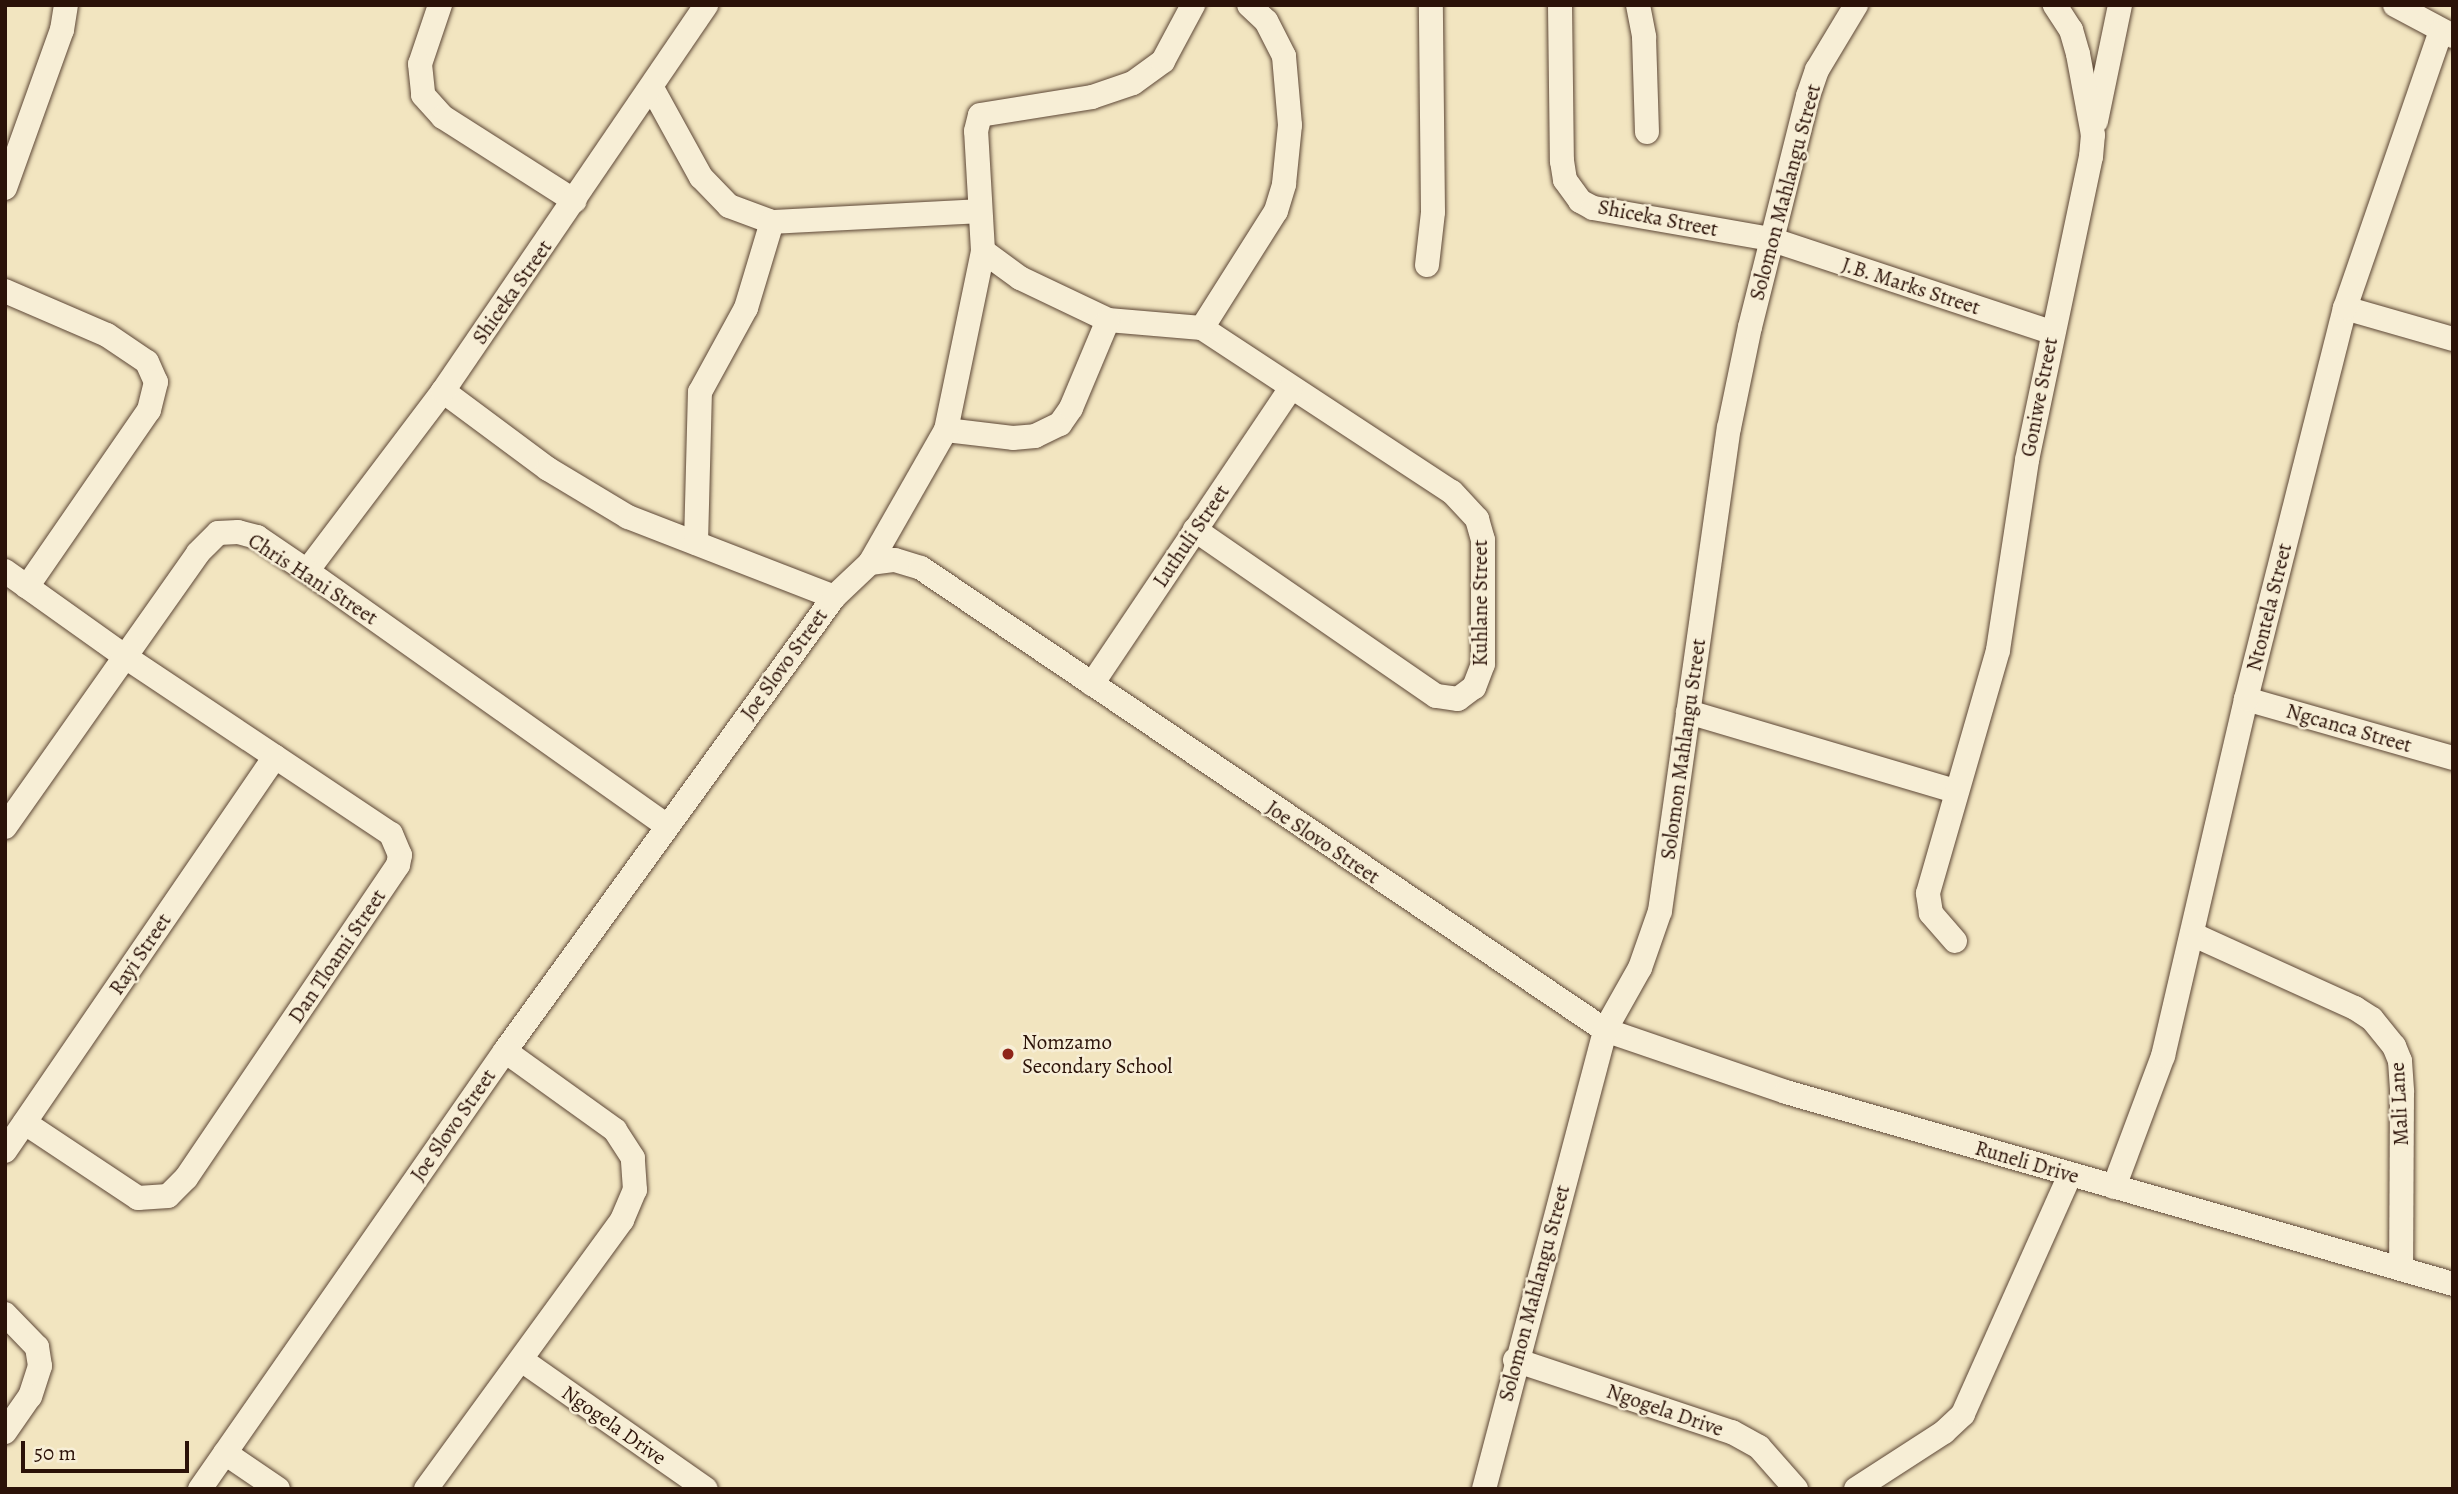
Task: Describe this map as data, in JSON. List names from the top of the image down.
{
  "streets": {
    "street": [
      "Solomon Mahlangu Street",
      "Shiceka Street",
      "J.B. Marks Street",
      "Goniwe Street",
      "Luthuli Street",
      "Chris Hani Street",
      "Kuhlane Street",
      "Ntontela Street",
      "Joe Slovo Street",
      "Ngcanca Street",
      "Rayi Street",
      "Dan Tloami Street",
      "Mali Lane",
      "Runeli Drive",
      "Ngogela Drive"
    ]
  },
  "crossings": [
    ["Solomon Mahlangu Street", "Shiceka Street"],
    ["Solomon Mahlangu Street", "J.B. Marks Street"],
    ["Solomon Mahlangu Street", "Joe Slovo Street"],
    ["Solomon Mahlangu Street", "Runeli Drive"],
    ["Solomon Mahlangu Street", "Ngogela Drive"],
    ["Shiceka Street", "J.B. Marks Street"],
    ["Shiceka Street", "Chris Hani Street"],
    ["J.B. Marks Street", "Goniwe Street"],
    ["Luthuli Street", "Kuhlane Street"],
    ["Luthuli Street", "Joe Slovo Street"],
    ["Chris Hani Street", "Joe Slovo Street"],
    ["Chris Hani Street", "Dan Tloami Street"],
    ["Ntontela Street", "Ngcanca Street"],
    ["Ntontela Street", "Mali Lane"],
    ["Ntontela Street", "Runeli Drive"],
    ["Joe Slovo Street", "Runeli Drive"],
    ["Rayi Street", "Dan Tloami Street"],
    ["Mali Lane", "Runeli Drive"]
  ],
  "places": ["Nomzamo Secondary School"],
  "scale_bar": "50 m"
}
